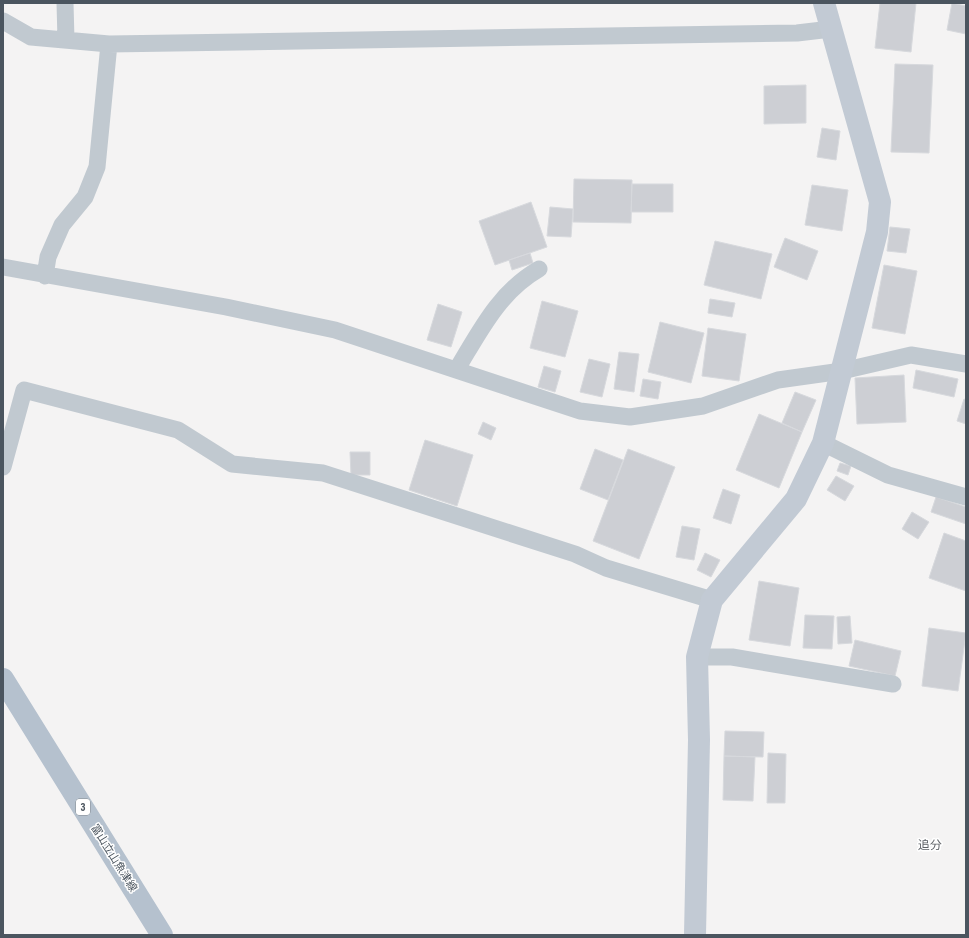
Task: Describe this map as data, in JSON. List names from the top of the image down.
{
  "streets": {
    "main road": ["3", "富山立山魚津線"]
  },
  "districts": ["追分"]
}
